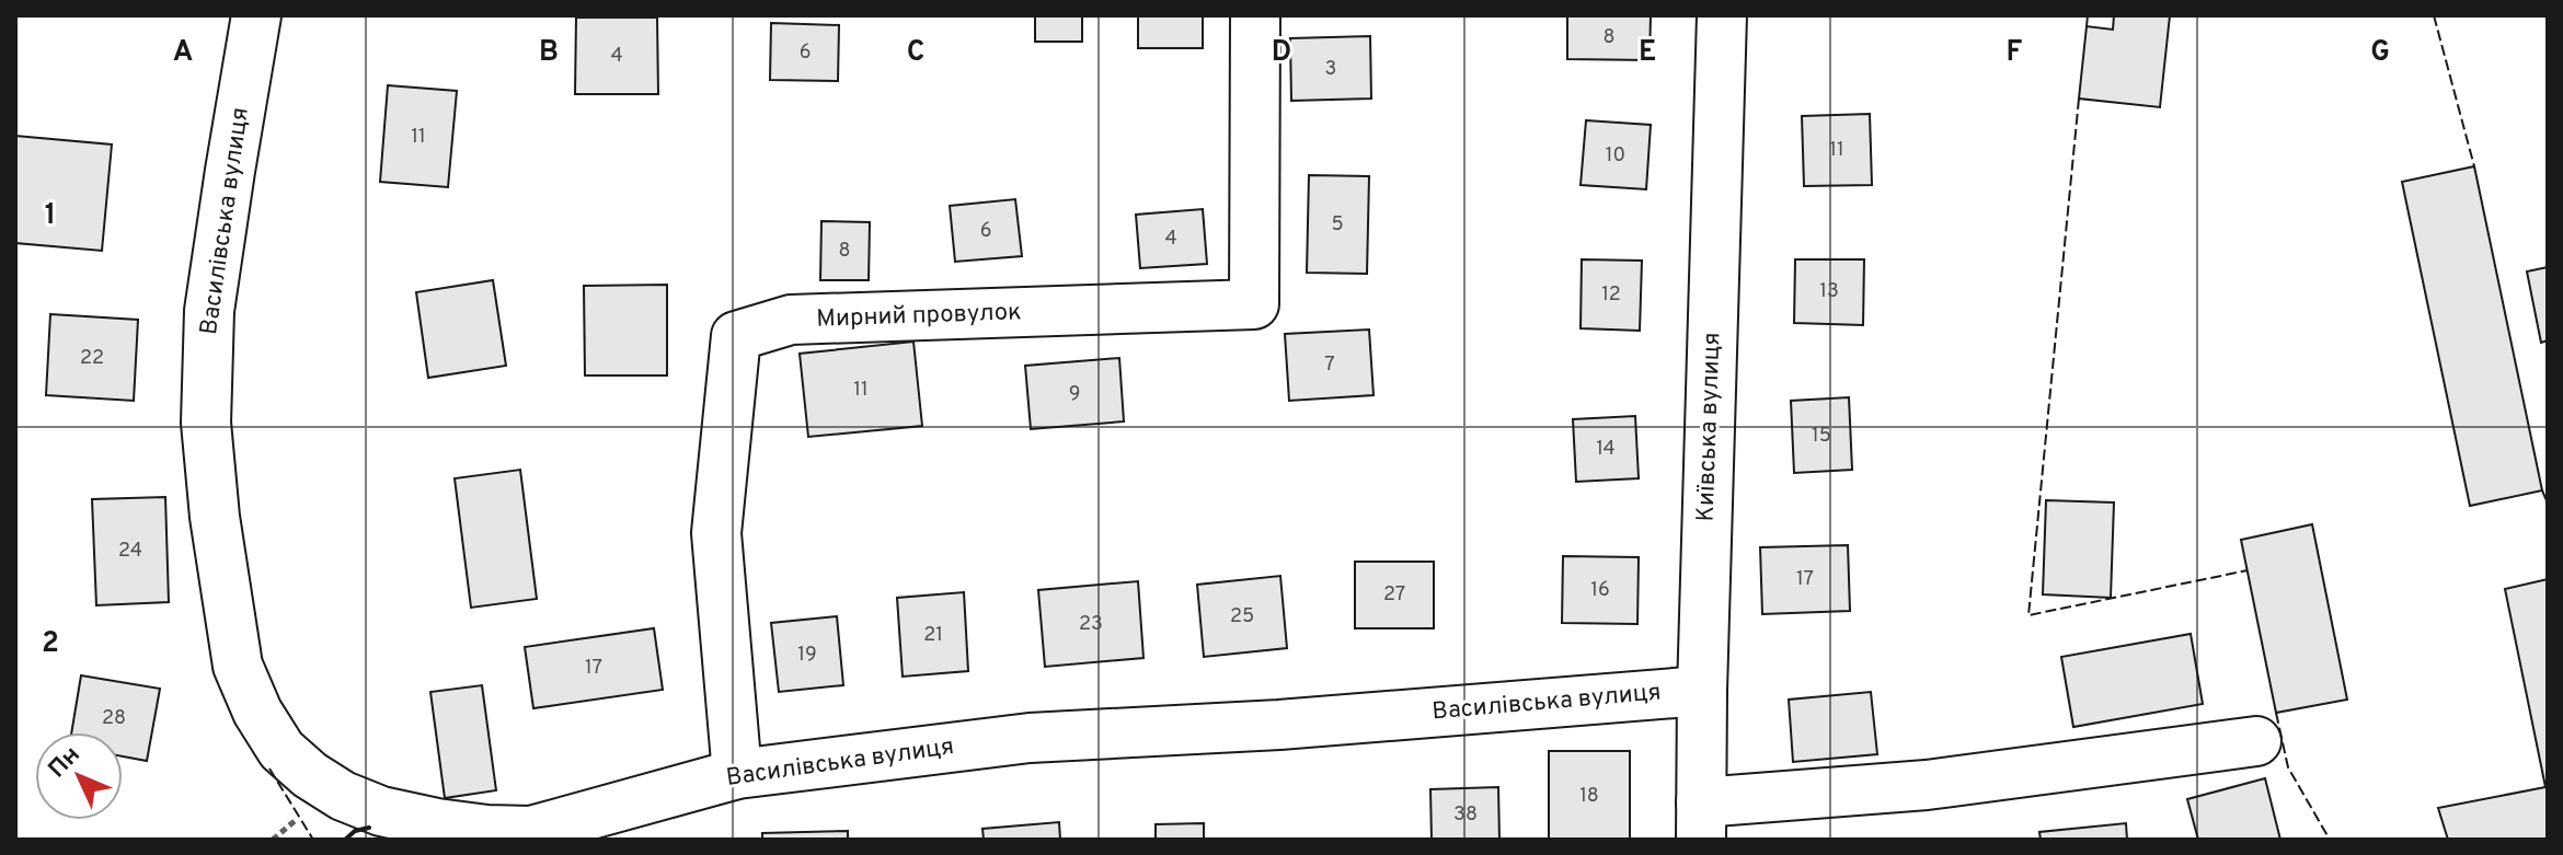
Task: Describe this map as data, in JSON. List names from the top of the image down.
{
  "streets": {
    "street": ["Василівська вулиця", "Мирний провулок", "Київська вулиця"]
  },
  "crossings": [
    ["Василівська вулиця", "Мирний провулок"],
    ["Василівська вулиця", "Київська вулиця"]
  ],
  "house_numbers": [
    "8",
    "6",
    "4",
    "3",
    "11",
    "11",
    "10",
    "5",
    "6",
    "4",
    "8",
    "13",
    "12",
    "22",
    "7",
    "11",
    "9",
    "15",
    "14",
    "24",
    "17",
    "16",
    "27",
    "25",
    "23",
    "21",
    "19",
    "17",
    "28",
    "18",
    "38"
  ],
  "north": "top left",
  "grid": {
    "columns": [
      "A",
      "B",
      "C",
      "D",
      "E",
      "F",
      "G"
    ],
    "rows": ["1", "2"]
  }
}
